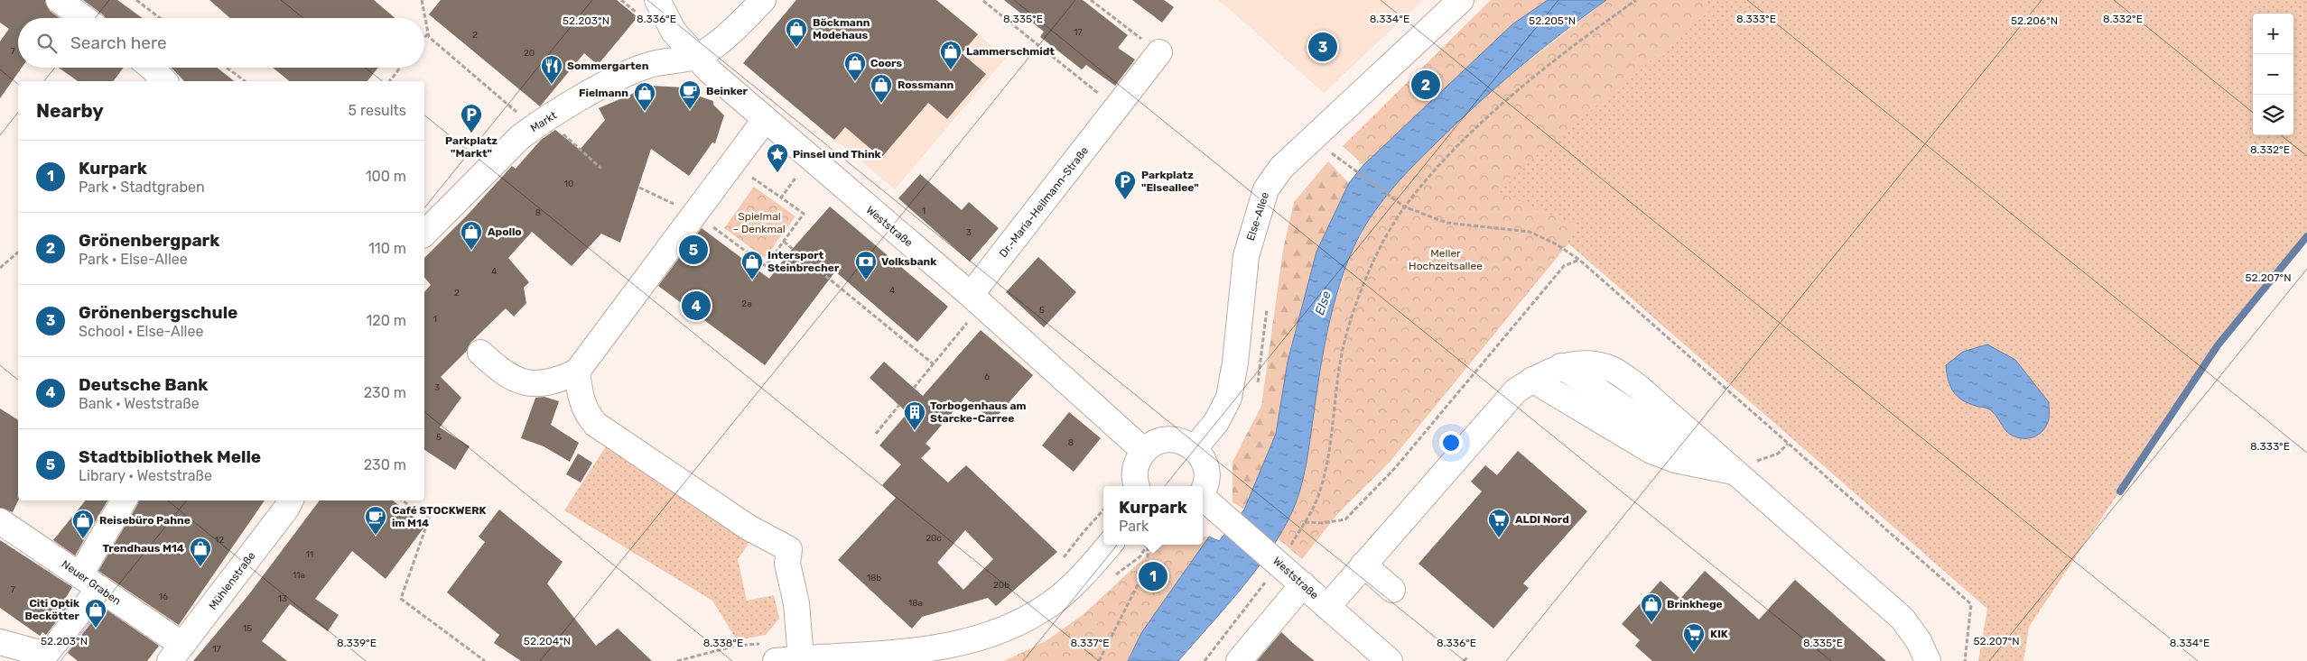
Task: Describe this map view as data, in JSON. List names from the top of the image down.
{
  "streets": {
    "street": [
      "Markt",
      "Dr.-Maria-Heilmann-Straße",
      "Else-Allee",
      "Weststraße",
      "Mühlenstraße",
      "Neuer Graben"
    ]
  },
  "crossings": [
    ["Markt", "Weststraße"],
    ["Dr.-Maria-Heilmann-Straße", "Weststraße"],
    ["Mühlenstraße", "Neuer Graben"]
  ],
  "water": ["Else"],
  "parks": ["Spielmal - Denkmal", "Meller Hochzeitsallee"],
  "places": {
    "shop": [
      "Böckmann Modehaus",
      "Lammerschmidt",
      "Coors",
      "Rossmann",
      "Fielmann",
      "Apollo",
      "Intersport Steinbrecher",
      "Reisebüro Pahne",
      "Trendhaus M14",
      "Brinkhege",
      "Citi Optik Beckötter"
    ],
    "restaurant": ["Sommergarten"],
    "cafe": ["Beinker", "Café STOCKWERK im M14"],
    "parking": ["Parkplatz \"Markt\"", "Parkplatz \"Elseallee\""],
    "place": ["Pinsel und Think"],
    "bank": ["Volksbank"],
    "building": ["Torbogenhaus am Starcke-Carree"],
    "supermarket": ["ALDI Nord", "KIK"]
  },
  "house_numbers": [
    "17",
    "2",
    "7",
    "20",
    "10",
    "1",
    "8",
    "3",
    "4",
    "4",
    "2",
    "2a",
    "5",
    "1",
    "6",
    "3",
    "5",
    "8",
    "20c",
    "12",
    "11",
    "11a",
    "18b",
    "20b",
    "7",
    "16",
    "13",
    "18a",
    "15",
    "17"
  ],
  "page": {
    "map_buttons": ["+", "−"],
    "search": "Search here",
    "pins": [
      "3",
      "2",
      "5",
      "4",
      "1"
    ],
    "heading": ["Nearby", "5 results"],
    "list": [
      {
        "mark": "1",
        "name": "Kurpark",
        "note": "Park · Stadtgraben",
        "value": "100 m"
      },
      {
        "mark": "2",
        "name": "Grönenbergpark",
        "note": "Park · Else-Allee",
        "value": "110 m"
      },
      {
        "mark": "3",
        "name": "Grönenbergschule",
        "note": "School · Else-Allee",
        "value": "120 m"
      },
      {
        "mark": "4",
        "name": "Deutsche Bank",
        "note": "Bank · Weststraße",
        "value": "230 m"
      },
      {
        "mark": "5",
        "name": "Stadtbibliothek Melle",
        "note": "Library · Weststraße",
        "value": "230 m"
      }
    ],
    "popup": ["Kurpark", "Park"]
  },
  "coordinates": [
    "8.332°E",
    "8.336°E",
    "8.335°E",
    "8.334°E",
    "8.333°E",
    "52.203°N",
    "52.205°N",
    "52.206°N",
    "52.207°N",
    "52.204°N",
    "8.339°E",
    "8.338°E",
    "8.337°E"
  ]
}
